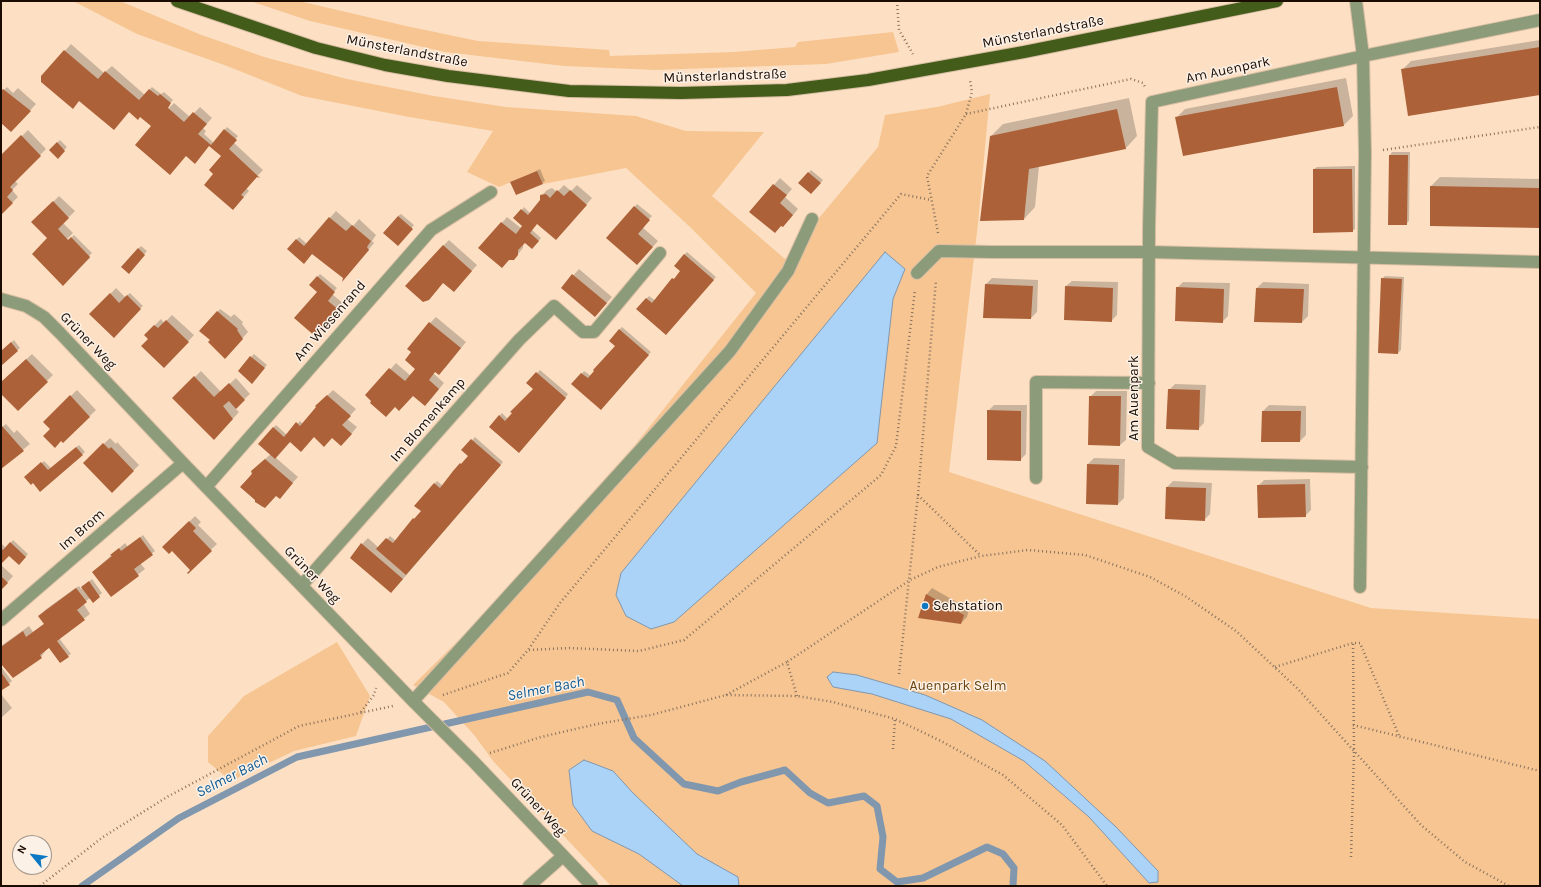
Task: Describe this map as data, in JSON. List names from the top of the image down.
{
  "streets": {
    "main road": ["Münsterlandstraße"],
    "street": [
      "Am Auenpark",
      "Am Wiesenrand",
      "Grüner Weg",
      "Im Blomenkamp",
      "Im Brom"
    ]
  },
  "crossings": [
    ["Am Wiesenrand", "Grüner Weg"],
    ["Grüner Weg", "Im Blomenkamp"],
    ["Grüner Weg", "Im Brom"]
  ],
  "water": ["Selmer Bach"],
  "parks": ["Auenpark Selm"],
  "places": ["Sehstation"],
  "north": "top left"
}
